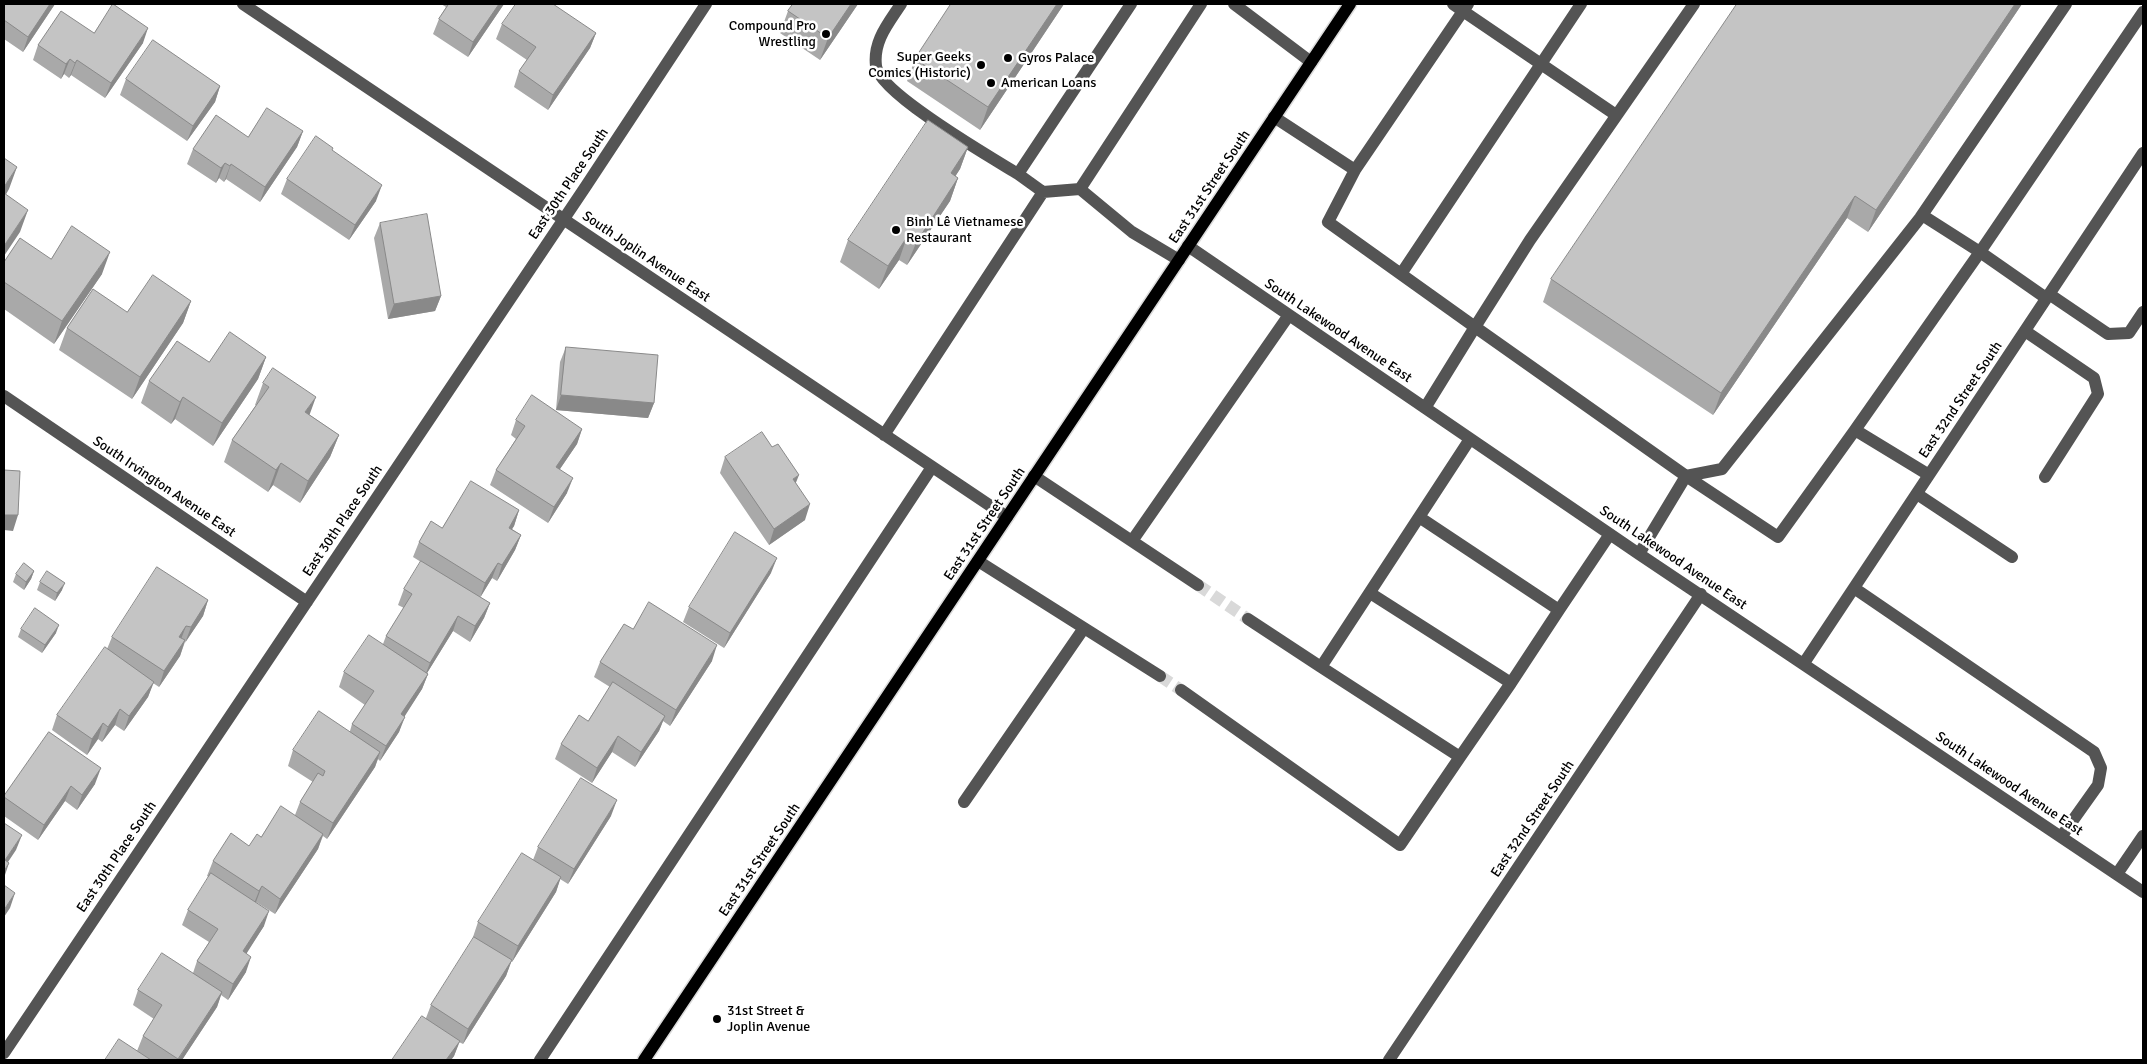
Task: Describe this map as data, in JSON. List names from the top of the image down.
{
  "streets": {
    "main road": ["East 31st Street South"],
    "street": [
      "East 30th Place South",
      "South Joplin Avenue East",
      "South Lakewood Avenue East",
      "East 32nd Street South",
      "South Irvington Avenue East"
    ]
  },
  "crossings": [
    ["East 30th Place South", "South Joplin Avenue East"],
    ["East 30th Place South", "South Irvington Avenue East"],
    ["East 31st Street South", "South Joplin Avenue East"],
    ["East 31st Street South", "South Lakewood Avenue East"],
    ["South Lakewood Avenue East", "East 32nd Street South"]
  ],
  "places": [
    "Compound Pro Wrestling",
    "Gyros Palace",
    "Super Geeks Comics (Historic)",
    "American Loans",
    "Binh Lê Vietnamese Restaurant",
    "31st Street & Joplin Avenue"
  ]
}
